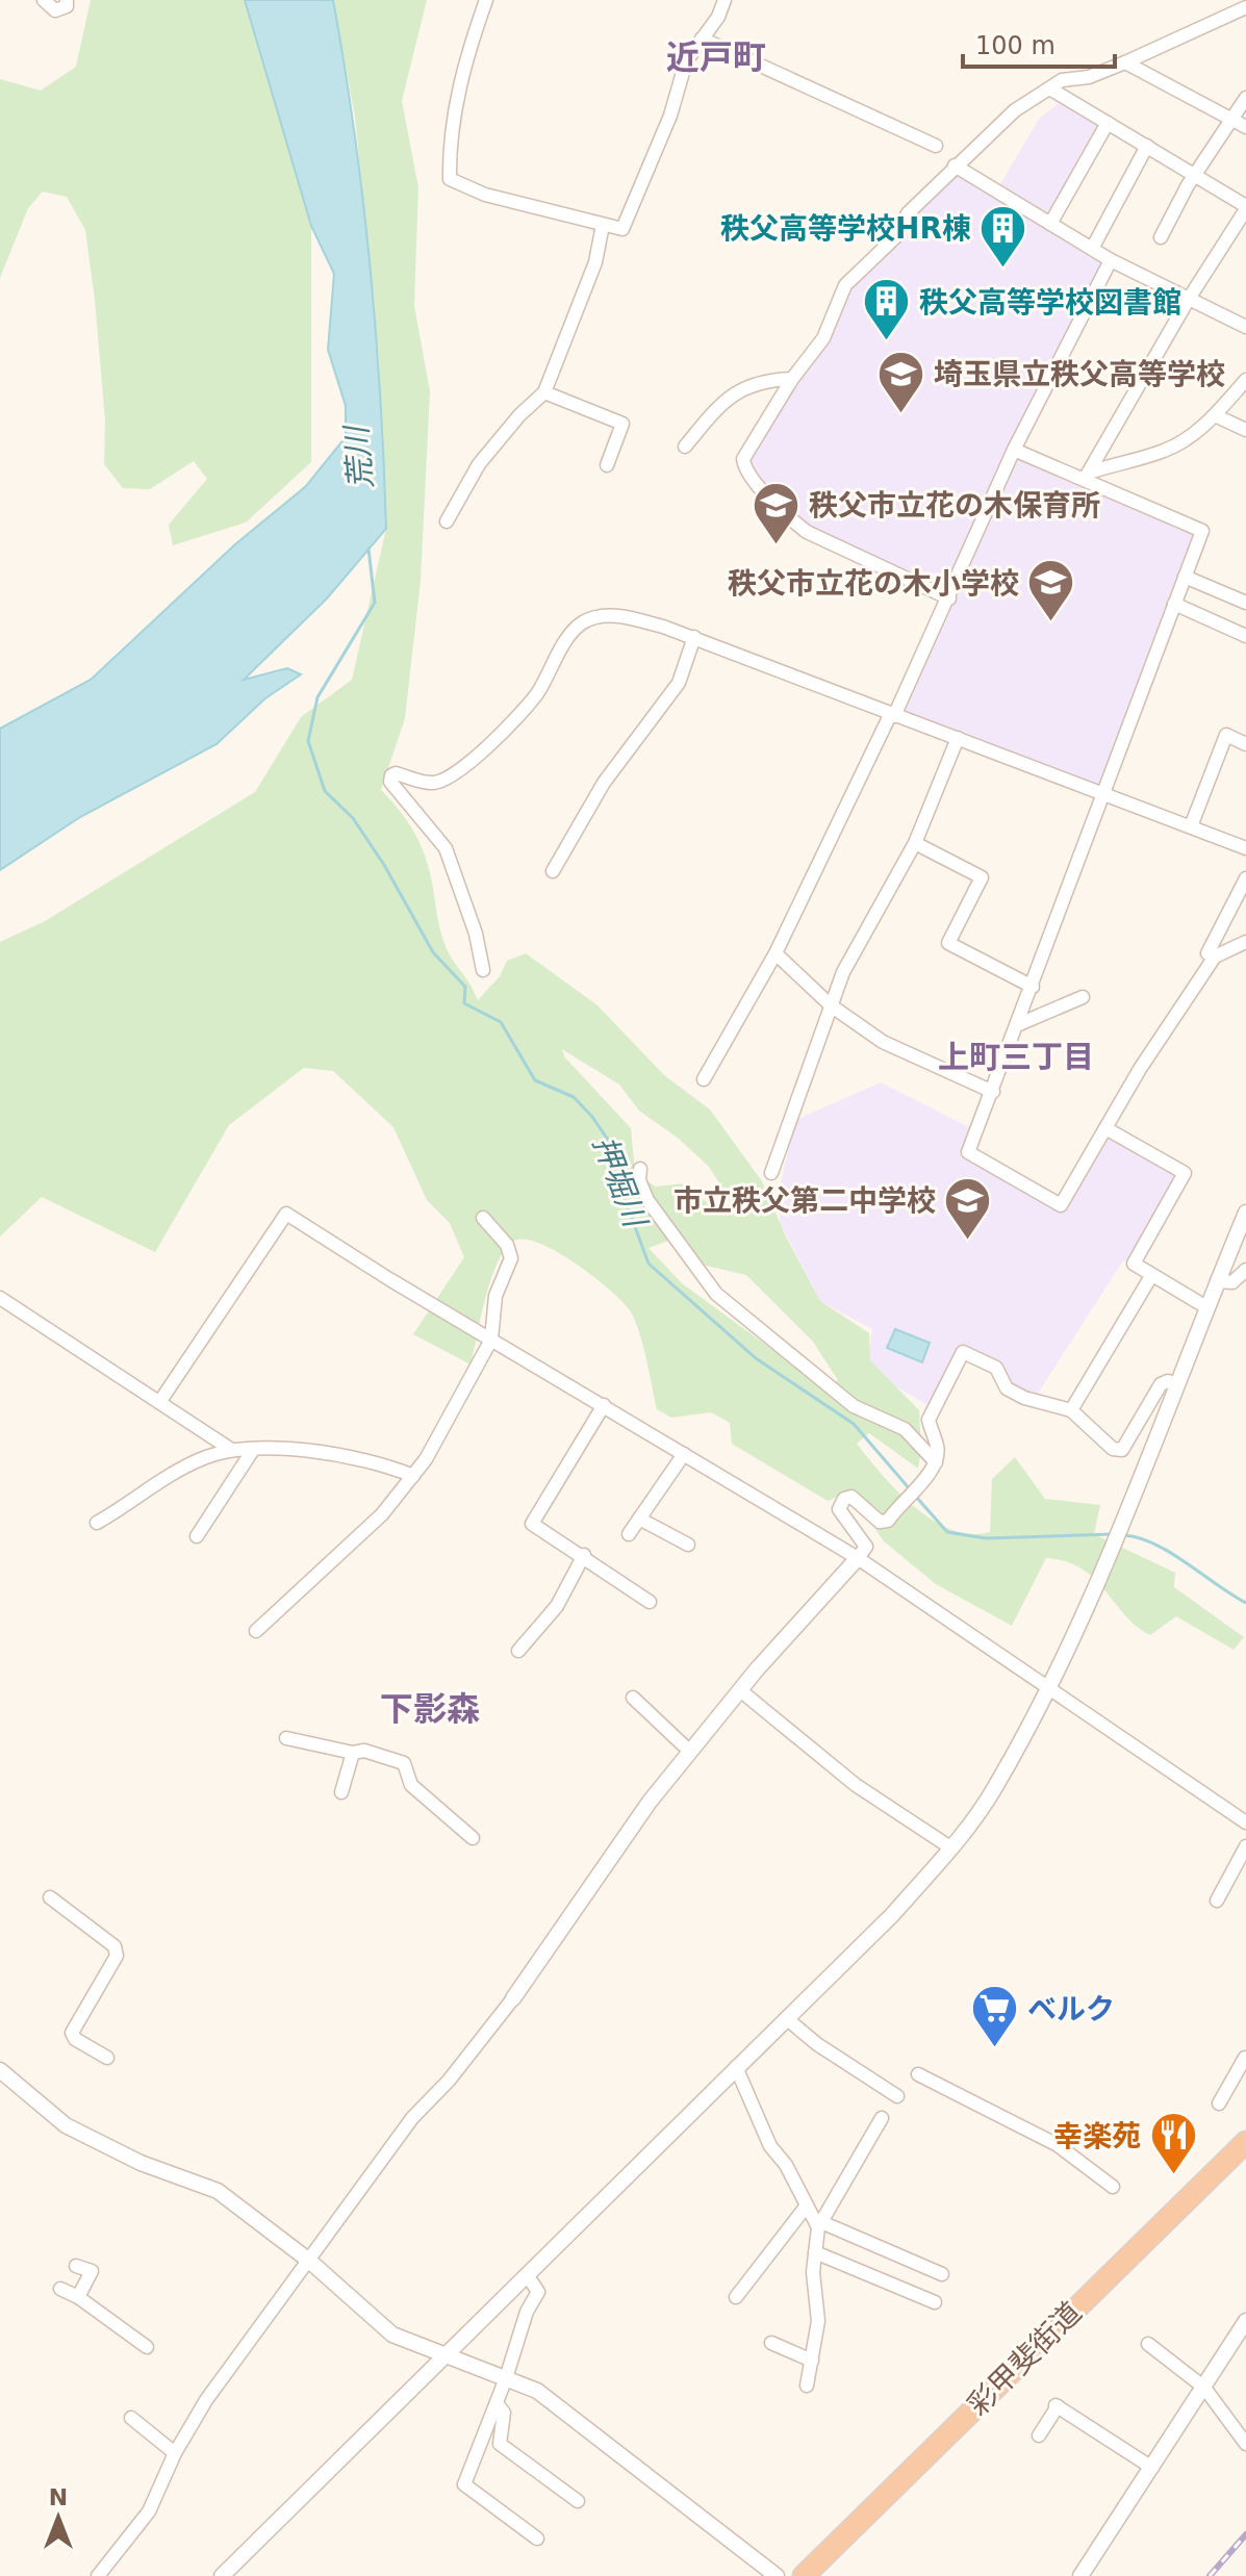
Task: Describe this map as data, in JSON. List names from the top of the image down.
{
  "streets": {
    "highway": ["彩甲斐街道"]
  },
  "districts": ["近戸町", "上町三丁目", "下影森"],
  "water": ["荒川", "押堀川"],
  "places": {
    "building": ["秩父高等学校HR棟", "秩父高等学校図書館"],
    "school or university": [
      "埼玉県立秩父高等学校",
      "秩父市立花の木保育所",
      "秩父市立花の木小学校",
      "市立秩父第二中学校"
    ],
    "supermarket": ["ベルク"],
    "restaurant": ["幸楽苑"]
  },
  "scale_bar": "100 m",
  "north": "top"
}
